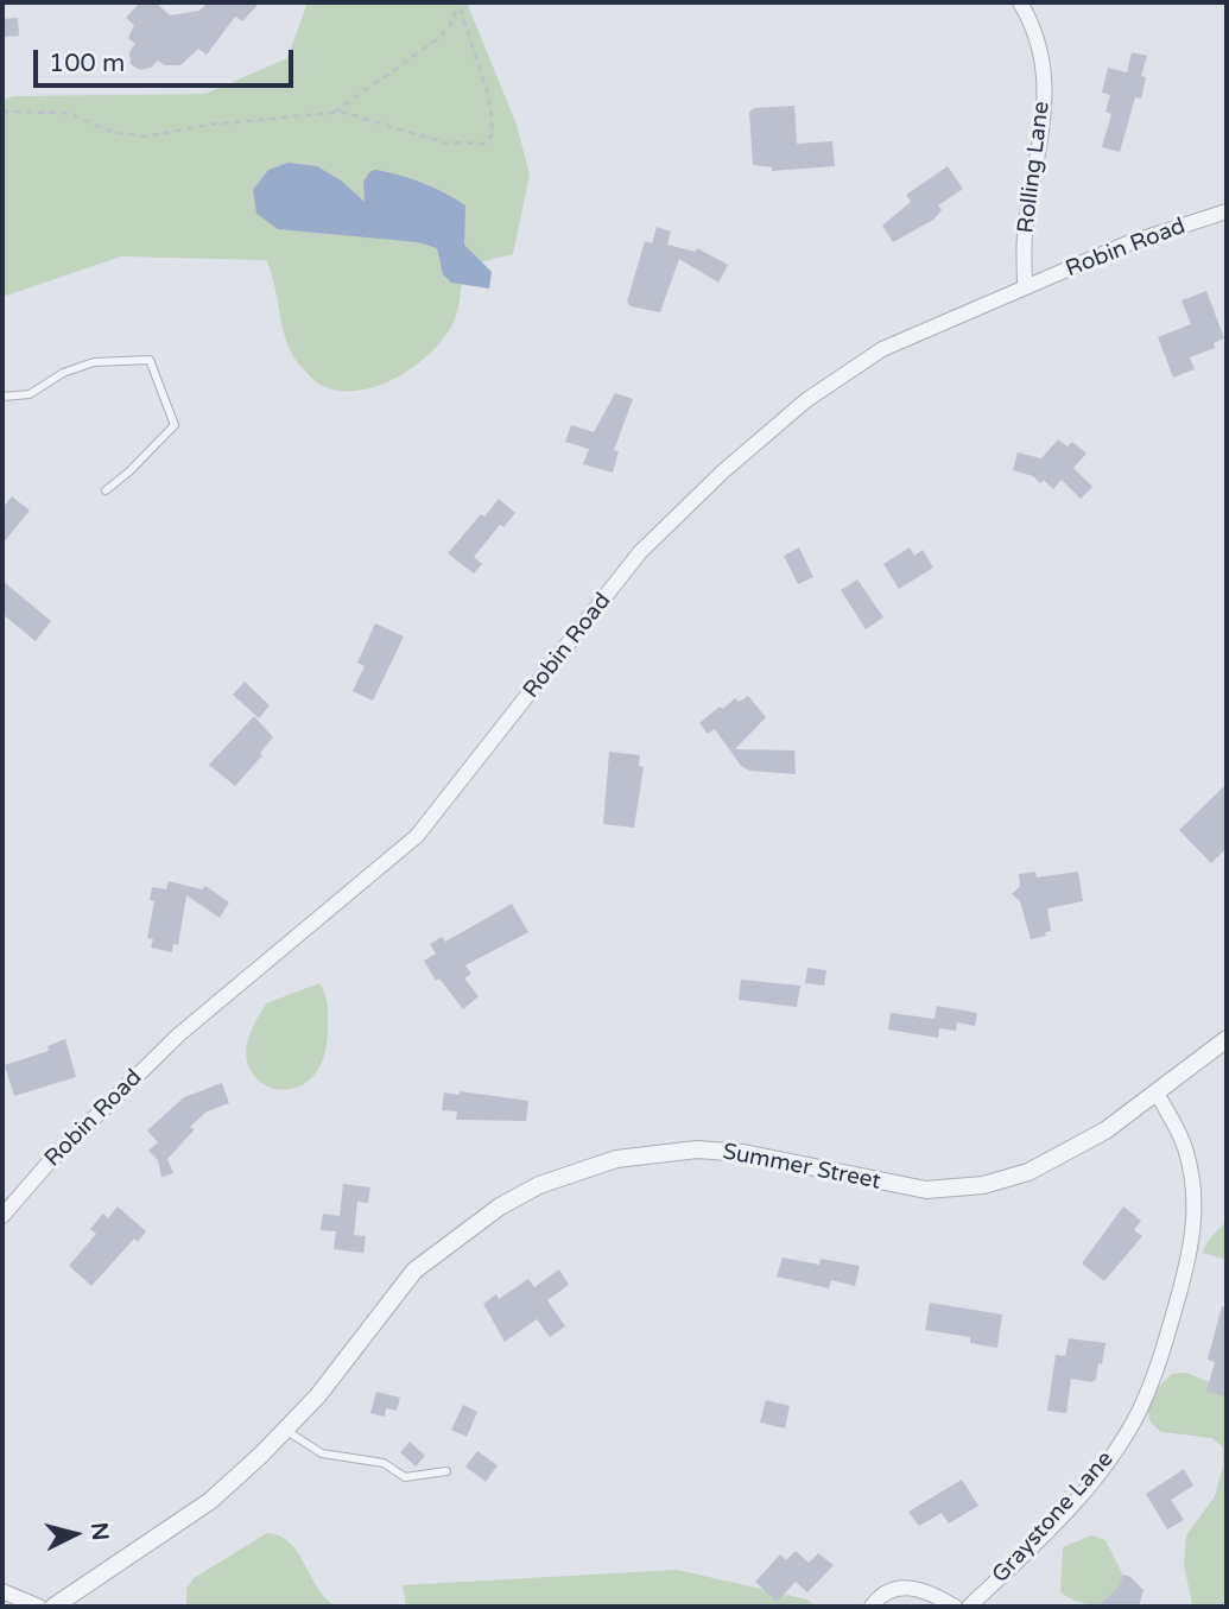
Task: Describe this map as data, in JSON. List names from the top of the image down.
{
  "streets": {
    "street": [
      "Rolling Lane",
      "Robin Road",
      "Summer Street",
      "Graystone Lane"
    ]
  },
  "crossings": [
    ["Rolling Lane", "Robin Road"],
    ["Summer Street", "Graystone Lane"]
  ],
  "scale_bar": "100 m",
  "north": "right"
}
